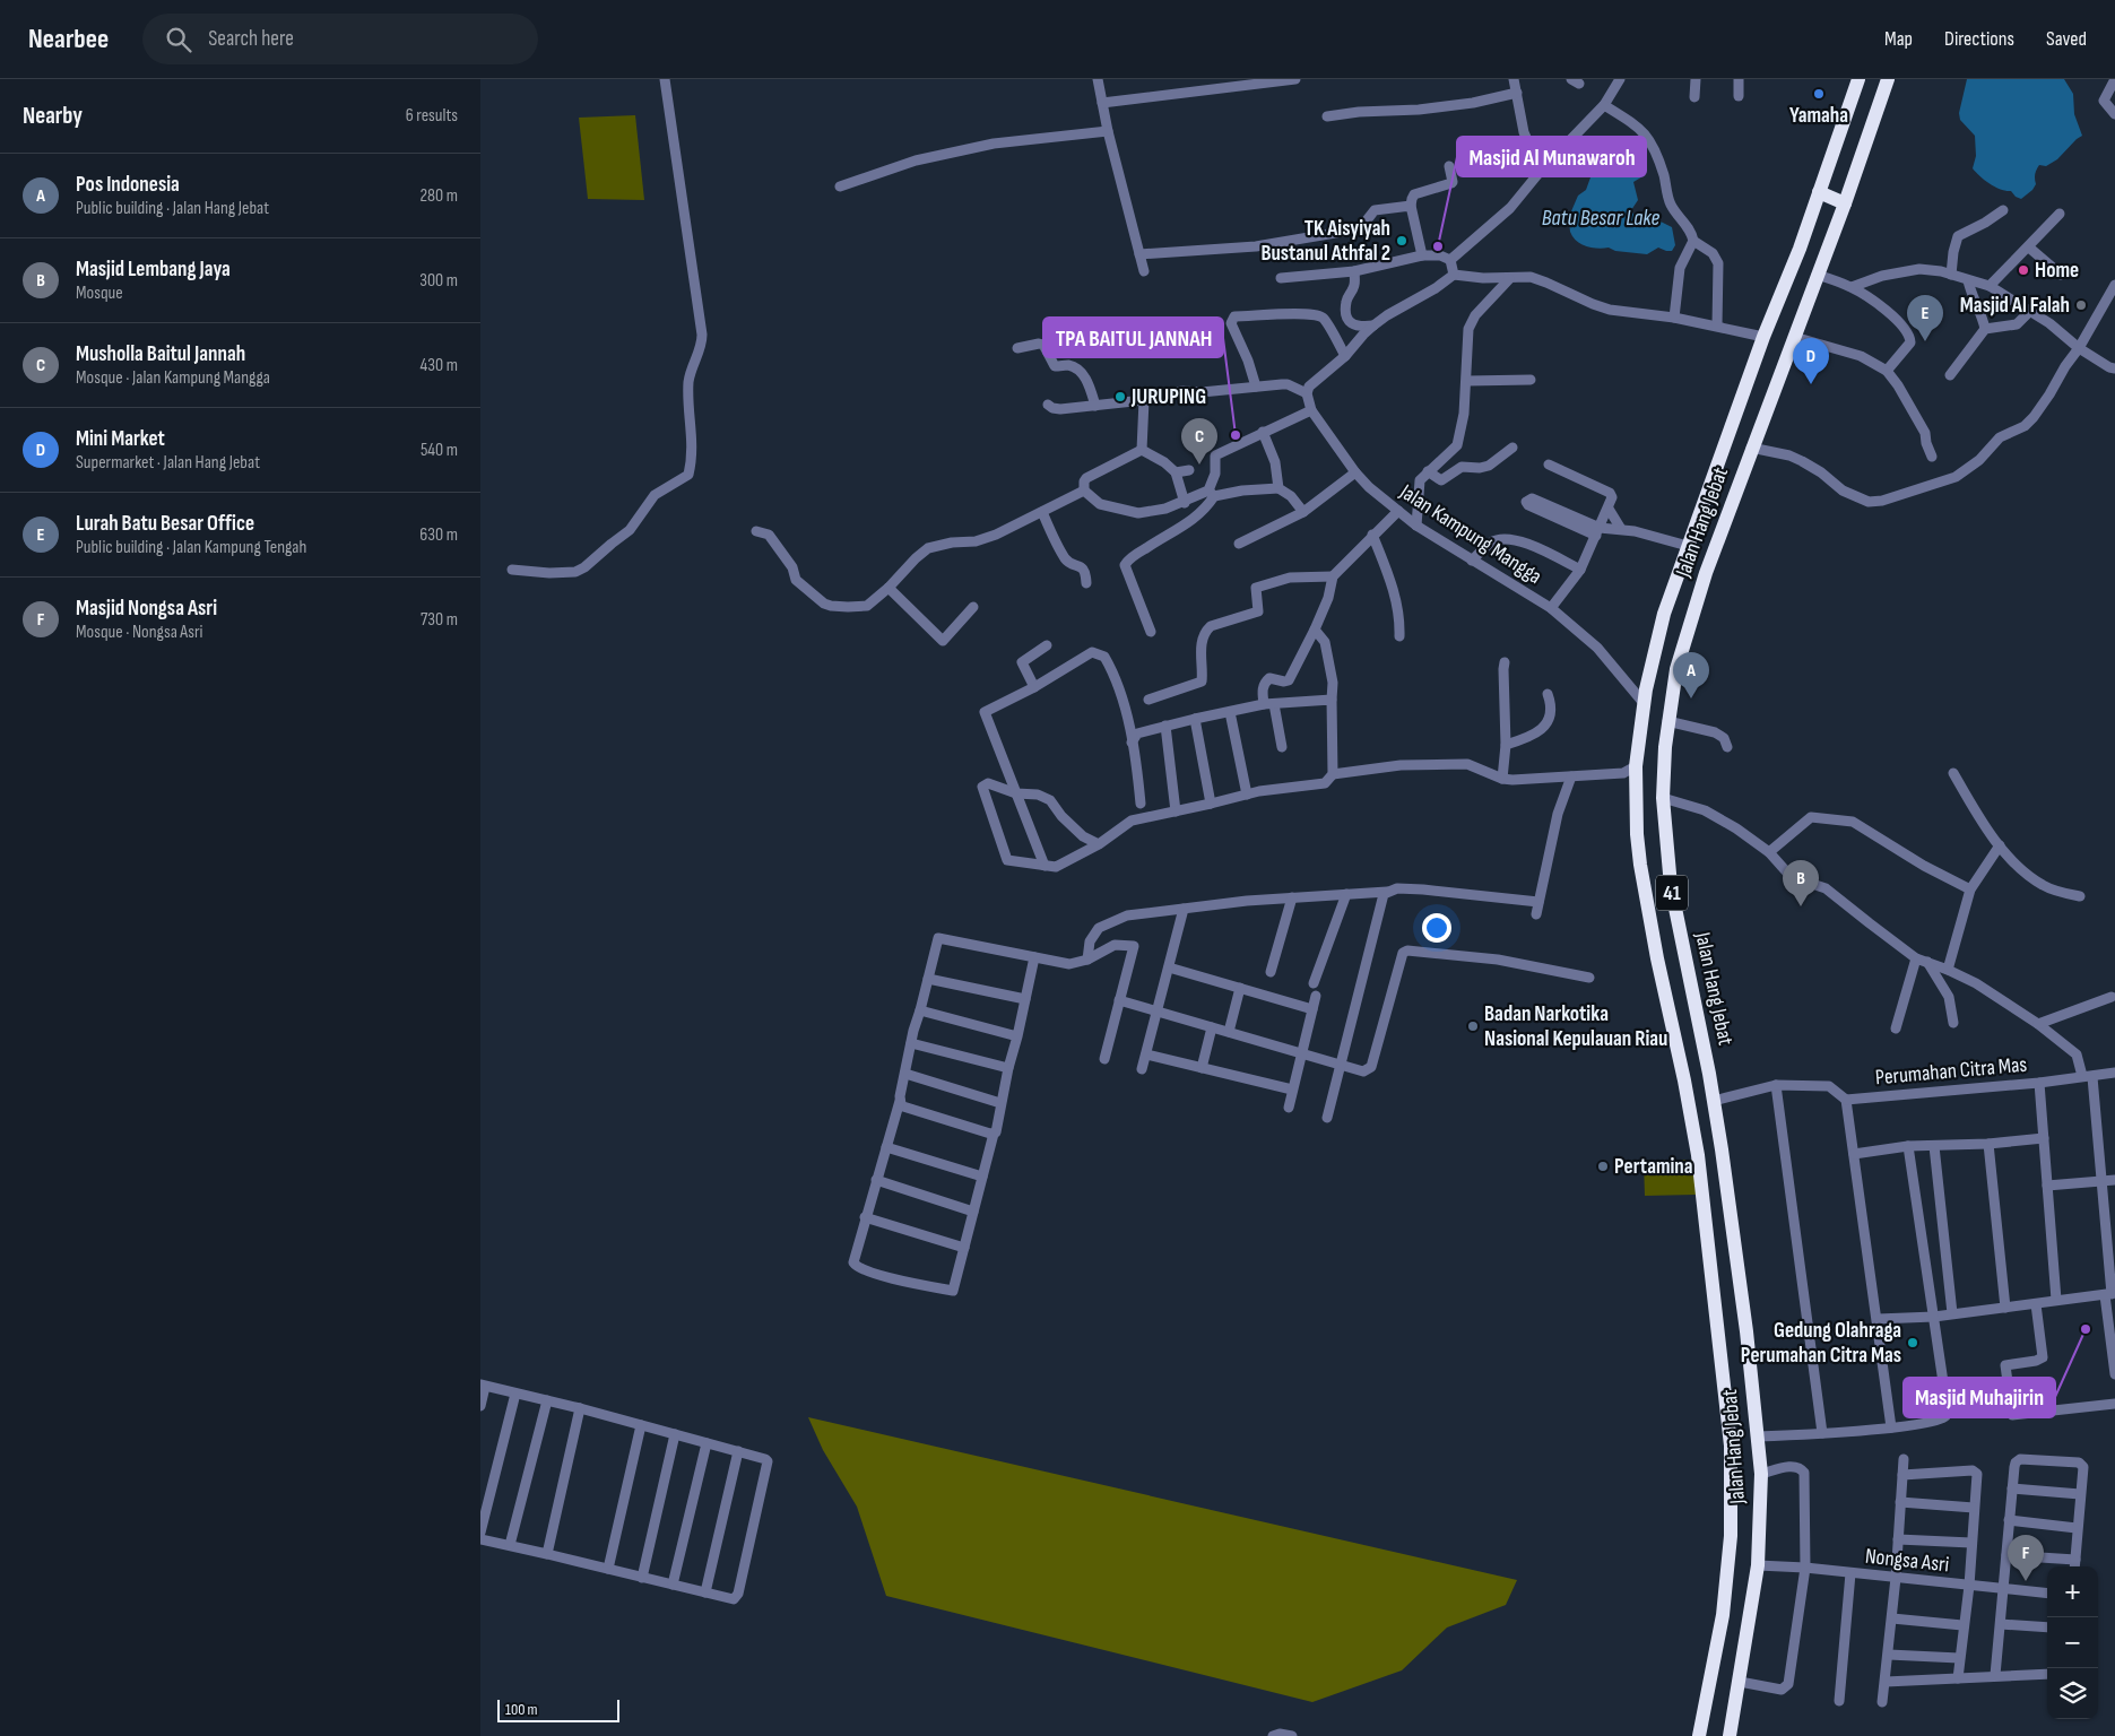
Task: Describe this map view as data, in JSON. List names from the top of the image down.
{
  "streets": {
    "highway": ["Jalan Hang Jebat", "41"],
    "street": ["Jalan Kampung Mangga", "Perumahan Citra Mas", "Nongsa Asri"]
  },
  "crossings": [
    ["Jalan Hang Jebat", "Nongsa Asri"]
  ],
  "water": ["Batu Besar Lake"],
  "places": [
    "Yamaha",
    "TK Aisyiyah Bustanul Athfal 2",
    "Masjid Al Munawaroh",
    "Home",
    "Masjid Al Falah",
    "JURUPING",
    "TPA BAITUL JANNAH",
    "Badan Narkotika Nasional Kepulauan Riau",
    "Pertamina",
    "Masjid Muhajirin",
    "Gedung Olahraga Perumahan Citra Mas"
  ],
  "scale_bar": "100 m",
  "page": {
    "header": "Nearbee",
    "search": "Search here",
    "nav": ["Map", "Directions", "Saved"],
    "heading": ["Nearby", "6 results"],
    "list": [
      {
        "mark": "A",
        "name": "Pos Indonesia",
        "note": "Public building · Jalan Hang Jebat",
        "value": "280 m"
      },
      {
        "mark": "B",
        "name": "Masjid Lembang Jaya",
        "note": "Mosque",
        "value": "300 m"
      },
      {
        "mark": "C",
        "name": "Musholla Baitul Jannah",
        "note": "Mosque · Jalan Kampung Mangga",
        "value": "430 m"
      },
      {
        "mark": "D",
        "name": "Mini Market",
        "note": "Supermarket · Jalan Hang Jebat",
        "value": "540 m"
      },
      {
        "mark": "E",
        "name": "Lurah Batu Besar Office",
        "note": "Public building · Jalan Kampung Tengah",
        "value": "630 m"
      },
      {
        "mark": "F",
        "name": "Masjid Nongsa Asri",
        "note": "Mosque · Nongsa Asri",
        "value": "730 m"
      }
    ],
    "pins": [
      "E",
      "D",
      "C",
      "A",
      "B",
      "F"
    ],
    "map_buttons": ["+", "−"],
    "scale": "100 m"
  }
}
